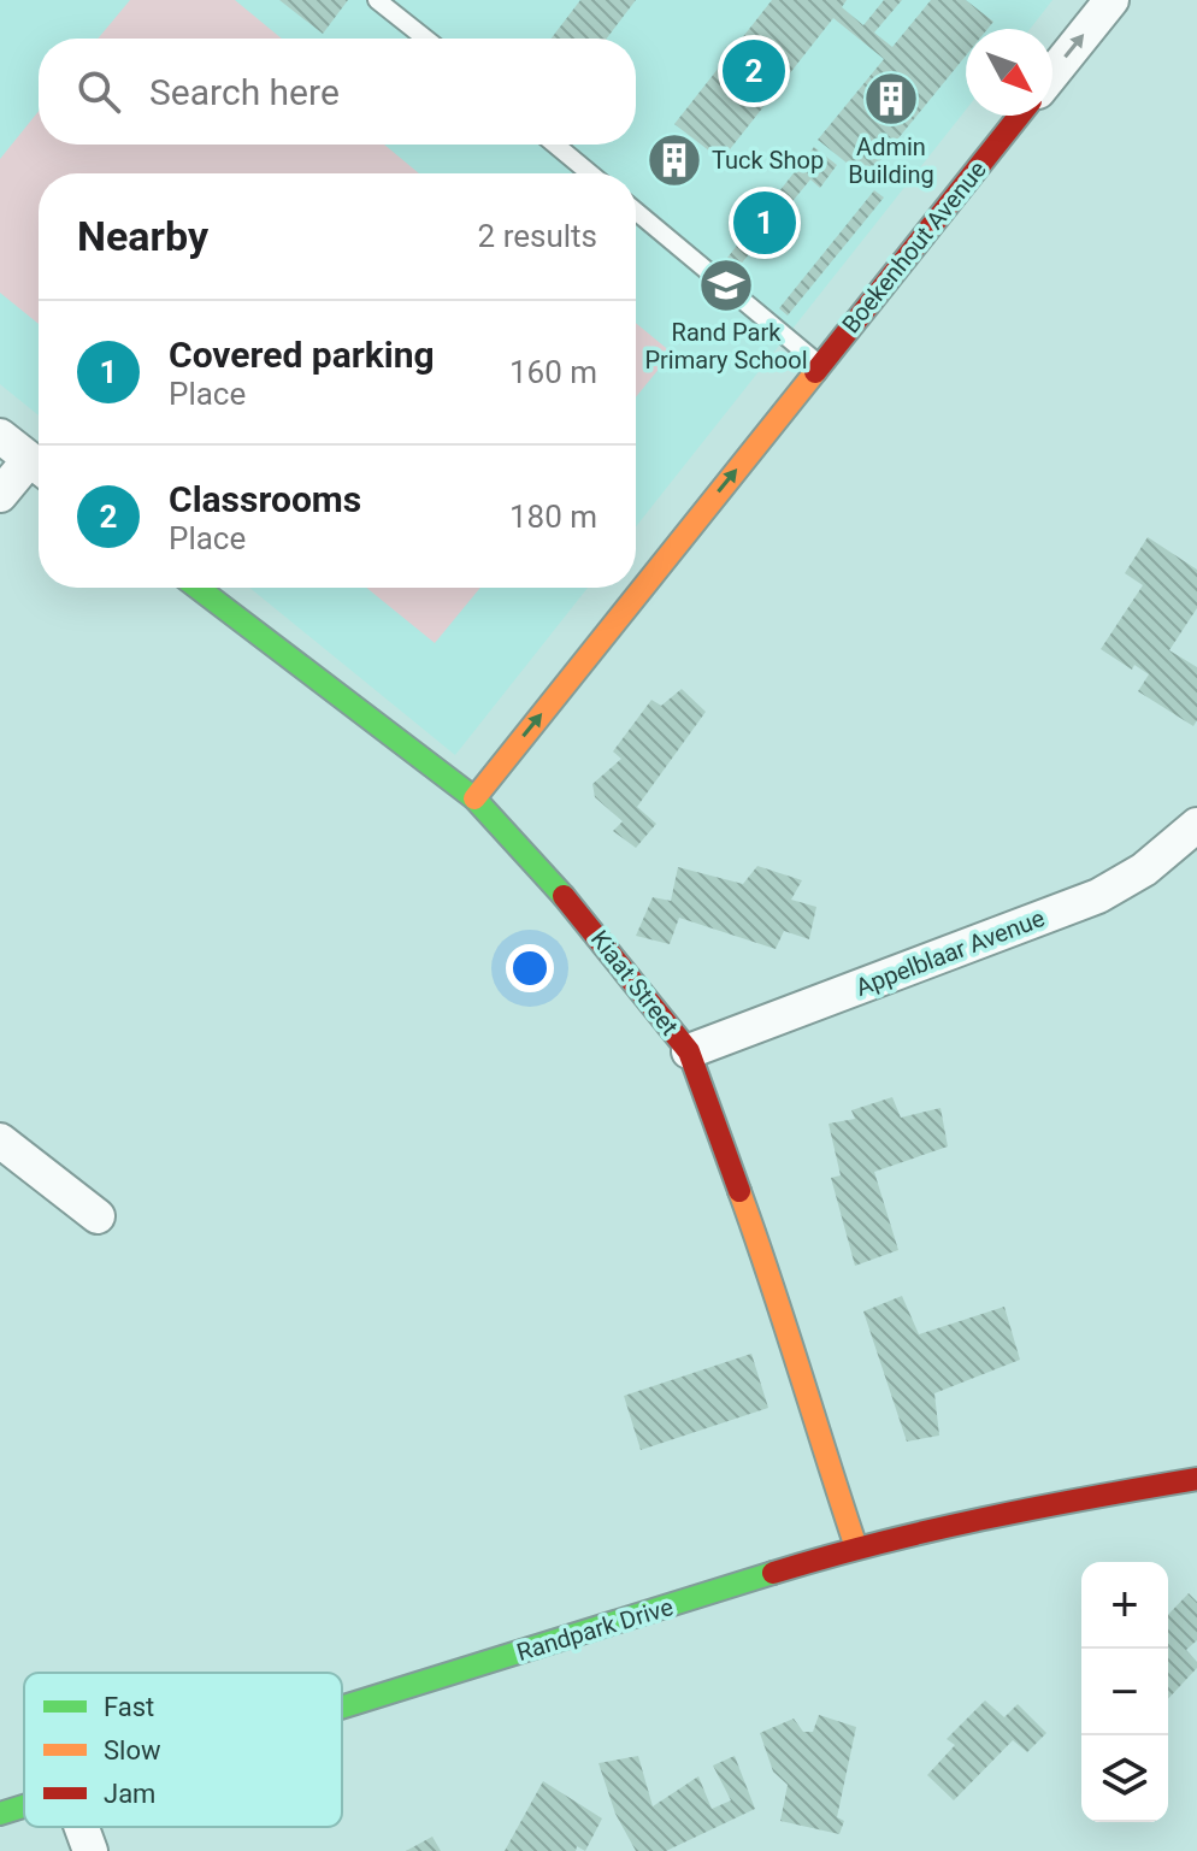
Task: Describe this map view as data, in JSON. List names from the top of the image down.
{
  "streets": {
    "street": [
      "Boekenhout Avenue",
      "Appelblaar Avenue",
      "Kiaat Street",
      "Randpark Drive"
    ]
  },
  "crossings": [
    ["Boekenhout Avenue", "Kiaat Street"],
    ["Appelblaar Avenue", "Kiaat Street"],
    ["Kiaat Street", "Randpark Drive"]
  ],
  "one_way": ["Boekenhout Avenue"],
  "places": {
    "building": ["Admin Building", "Tuck Shop"],
    "school or university": ["Rand Park Primary School"]
  },
  "legend": ["Fast", "Slow", "Jam"],
  "north": "bottom right",
  "page": {
    "pins": ["2", "1"],
    "search": "Search here",
    "heading": ["Nearby", "2 results"],
    "list": [
      {
        "mark": "1",
        "name": "Covered parking",
        "note": "Place",
        "value": "160 m"
      },
      {
        "mark": "2",
        "name": "Classrooms",
        "note": "Place",
        "value": "180 m"
      }
    ],
    "map_buttons": ["+", "−"]
  }
}
